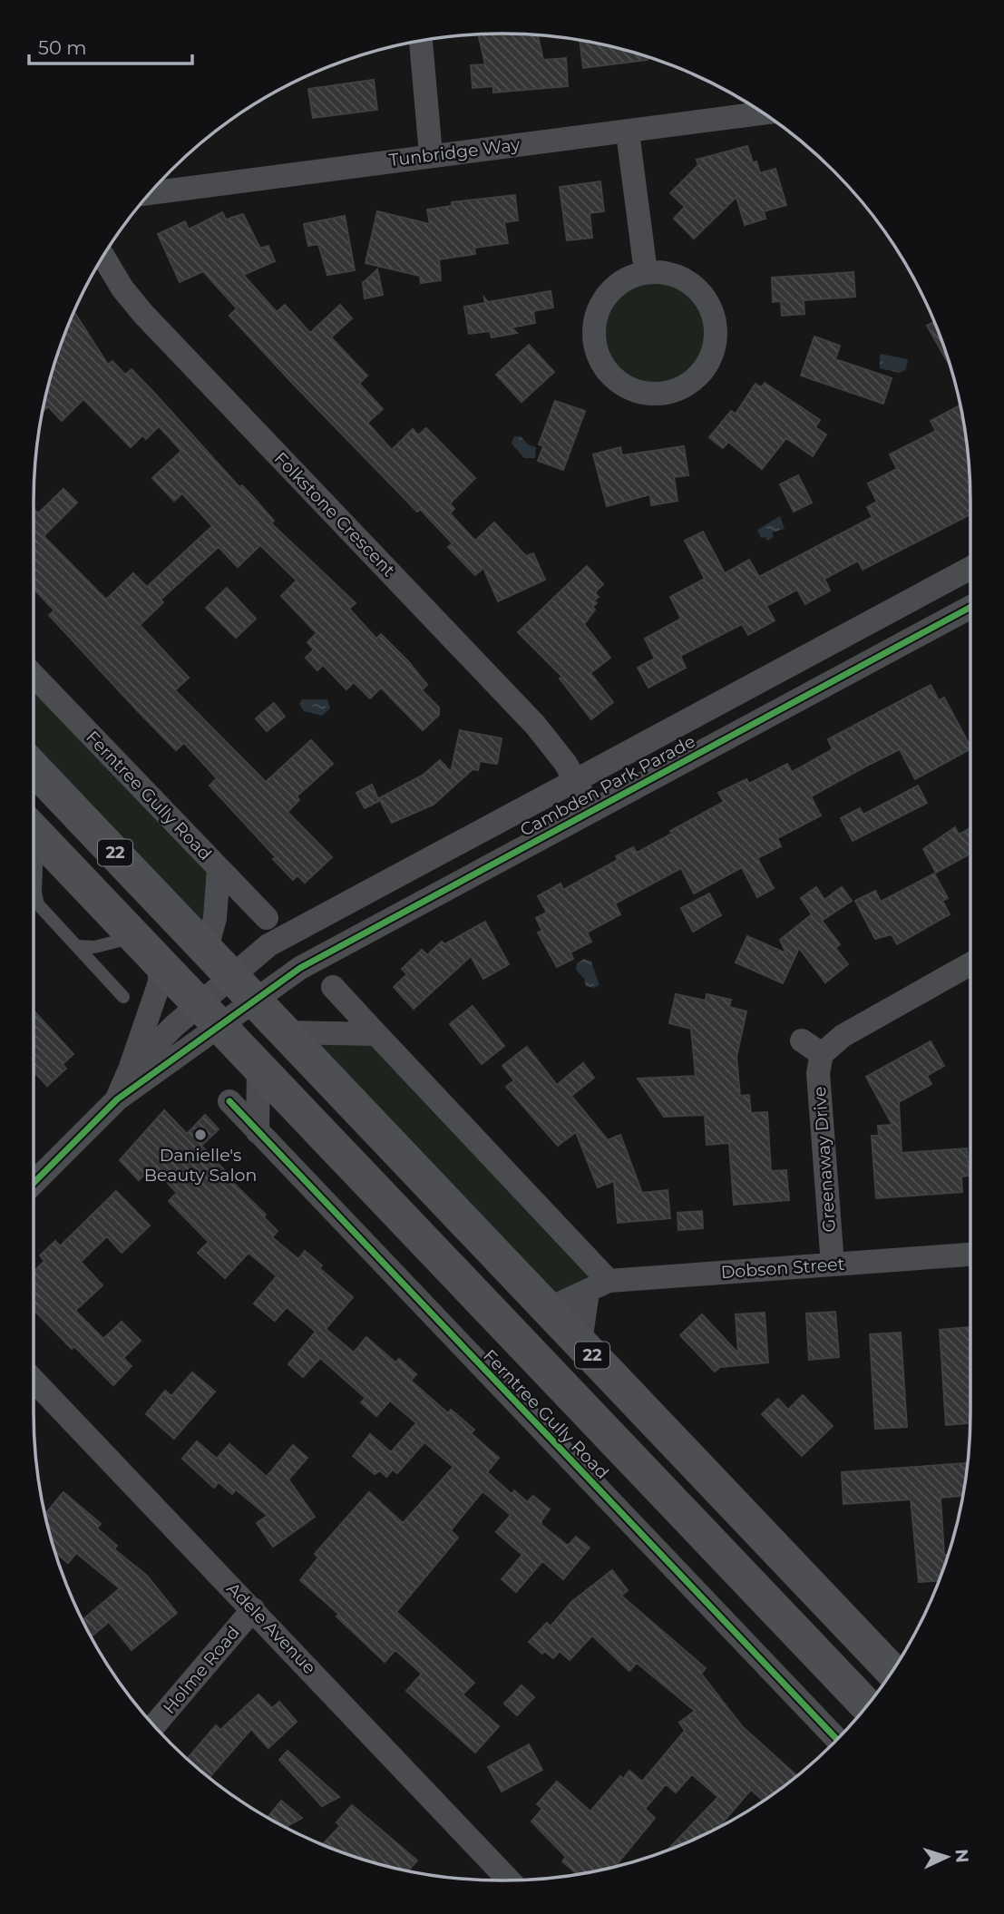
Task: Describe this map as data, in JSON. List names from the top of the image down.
{
  "streets": {
    "main road": ["Ferntree Gully Road", "22"],
    "street": [
      "Tunbridge Way",
      "Folkstone Crescent",
      "Cambden Park Parade",
      "Greenaway Drive",
      "Dobson Street",
      "Adele Avenue",
      "Holme Road"
    ]
  },
  "crossings": [
    ["Folkstone Crescent", "Cambden Park Parade"],
    ["Cambden Park Parade", "Ferntree Gully Road"],
    ["Cambden Park Parade", "22"],
    ["Ferntree Gully Road", "22"],
    ["22", "Dobson Street"],
    ["Greenaway Drive", "Dobson Street"],
    ["Adele Avenue", "Holme Road"]
  ],
  "places": ["Danielle's Beauty Salon"],
  "scale_bar": "50 m",
  "north": "right"
}
